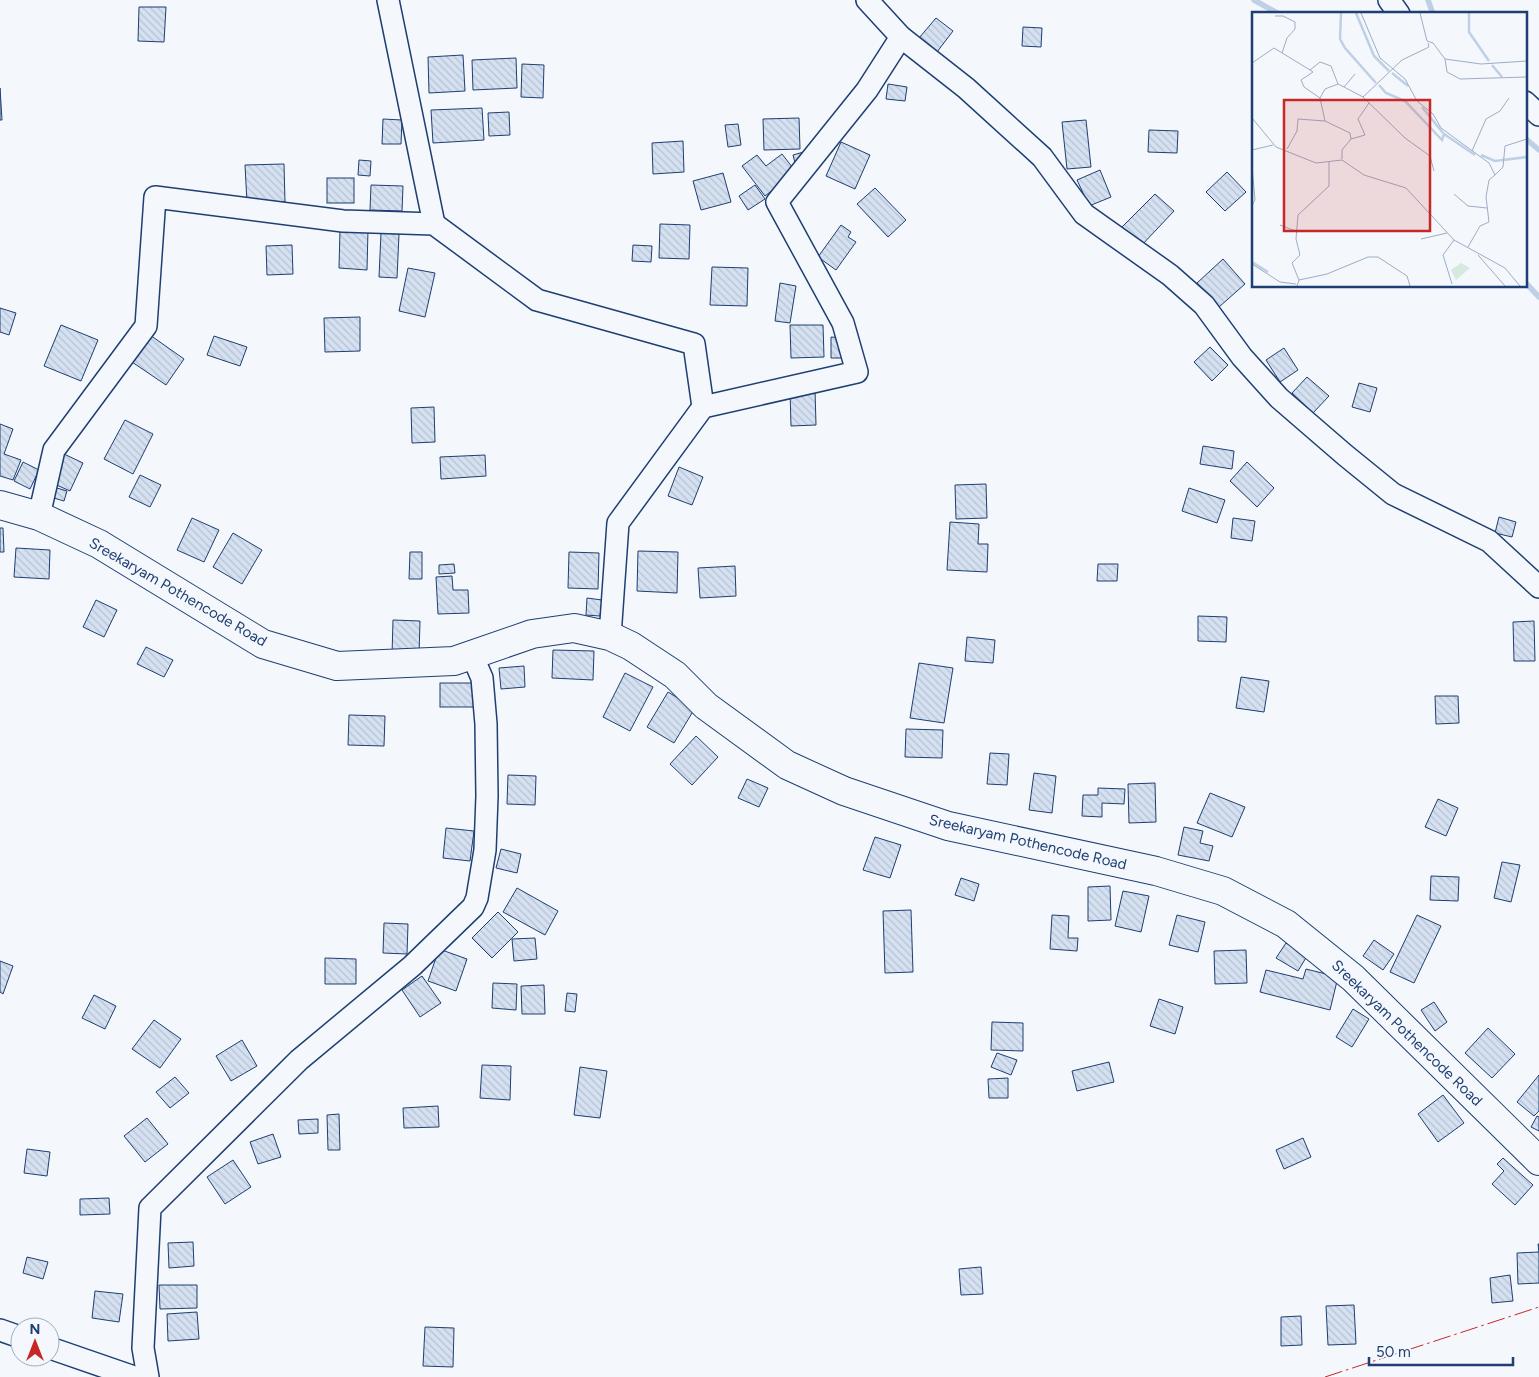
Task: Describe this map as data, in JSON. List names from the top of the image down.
{
  "streets": {
    "main road": ["Sreekaryam Pothencode Road"]
  },
  "scale_bar": "50 m",
  "north": "top"
}
